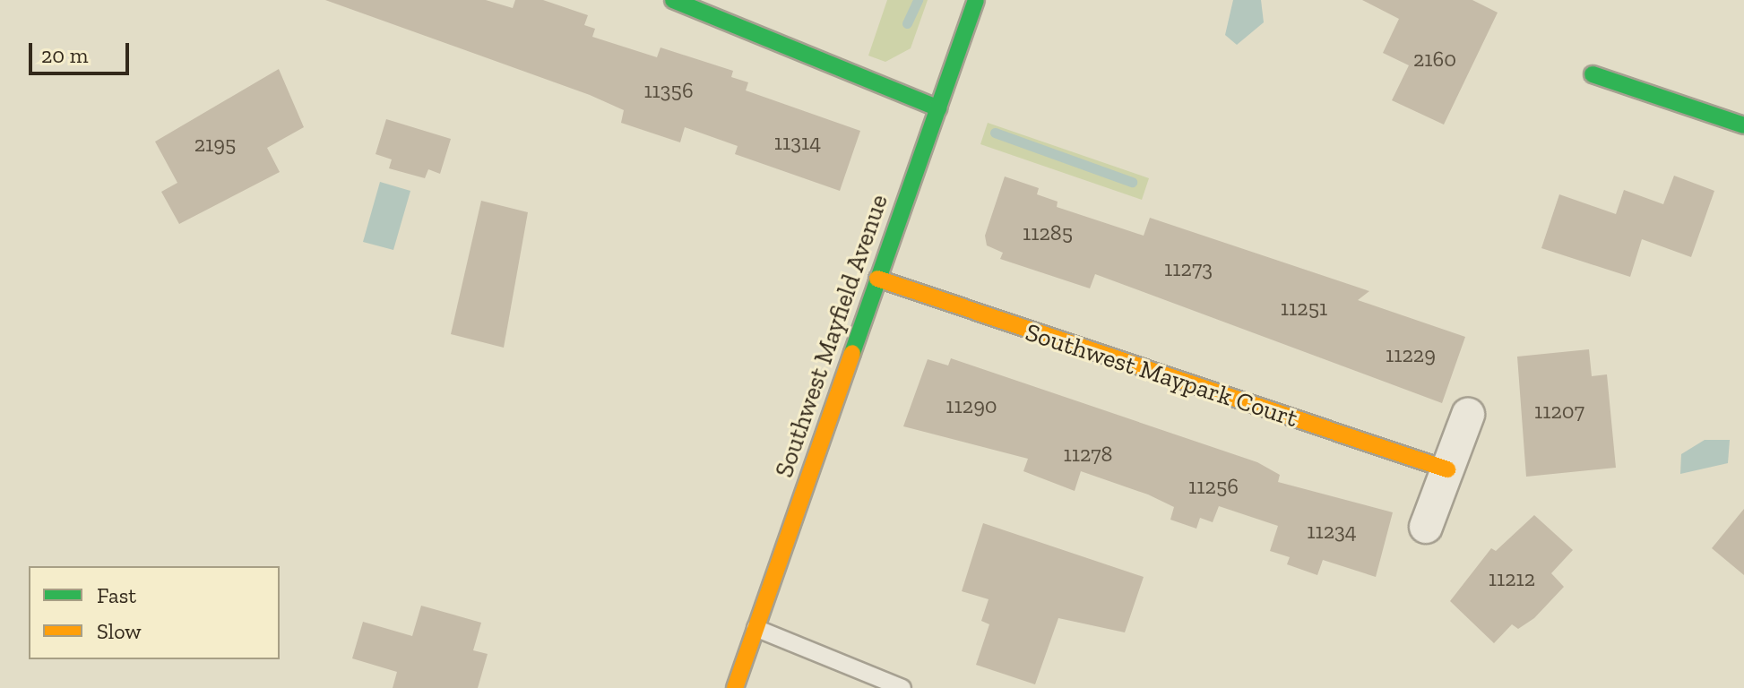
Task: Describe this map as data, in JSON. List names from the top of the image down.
{
  "streets": {
    "street": ["Southwest Mayfield Avenue", "Southwest Maypark Court"]
  },
  "crossings": [
    ["Southwest Mayfield Avenue", "Southwest Maypark Court"]
  ],
  "house_numbers": [
    "2160",
    "11356",
    "11314",
    "2195",
    "11285",
    "11273",
    "11251",
    "11229",
    "11290",
    "11207",
    "11278",
    "11256",
    "11234",
    "11212"
  ],
  "legend": ["Fast", "Slow"],
  "scale_bar": "20 m"
}
